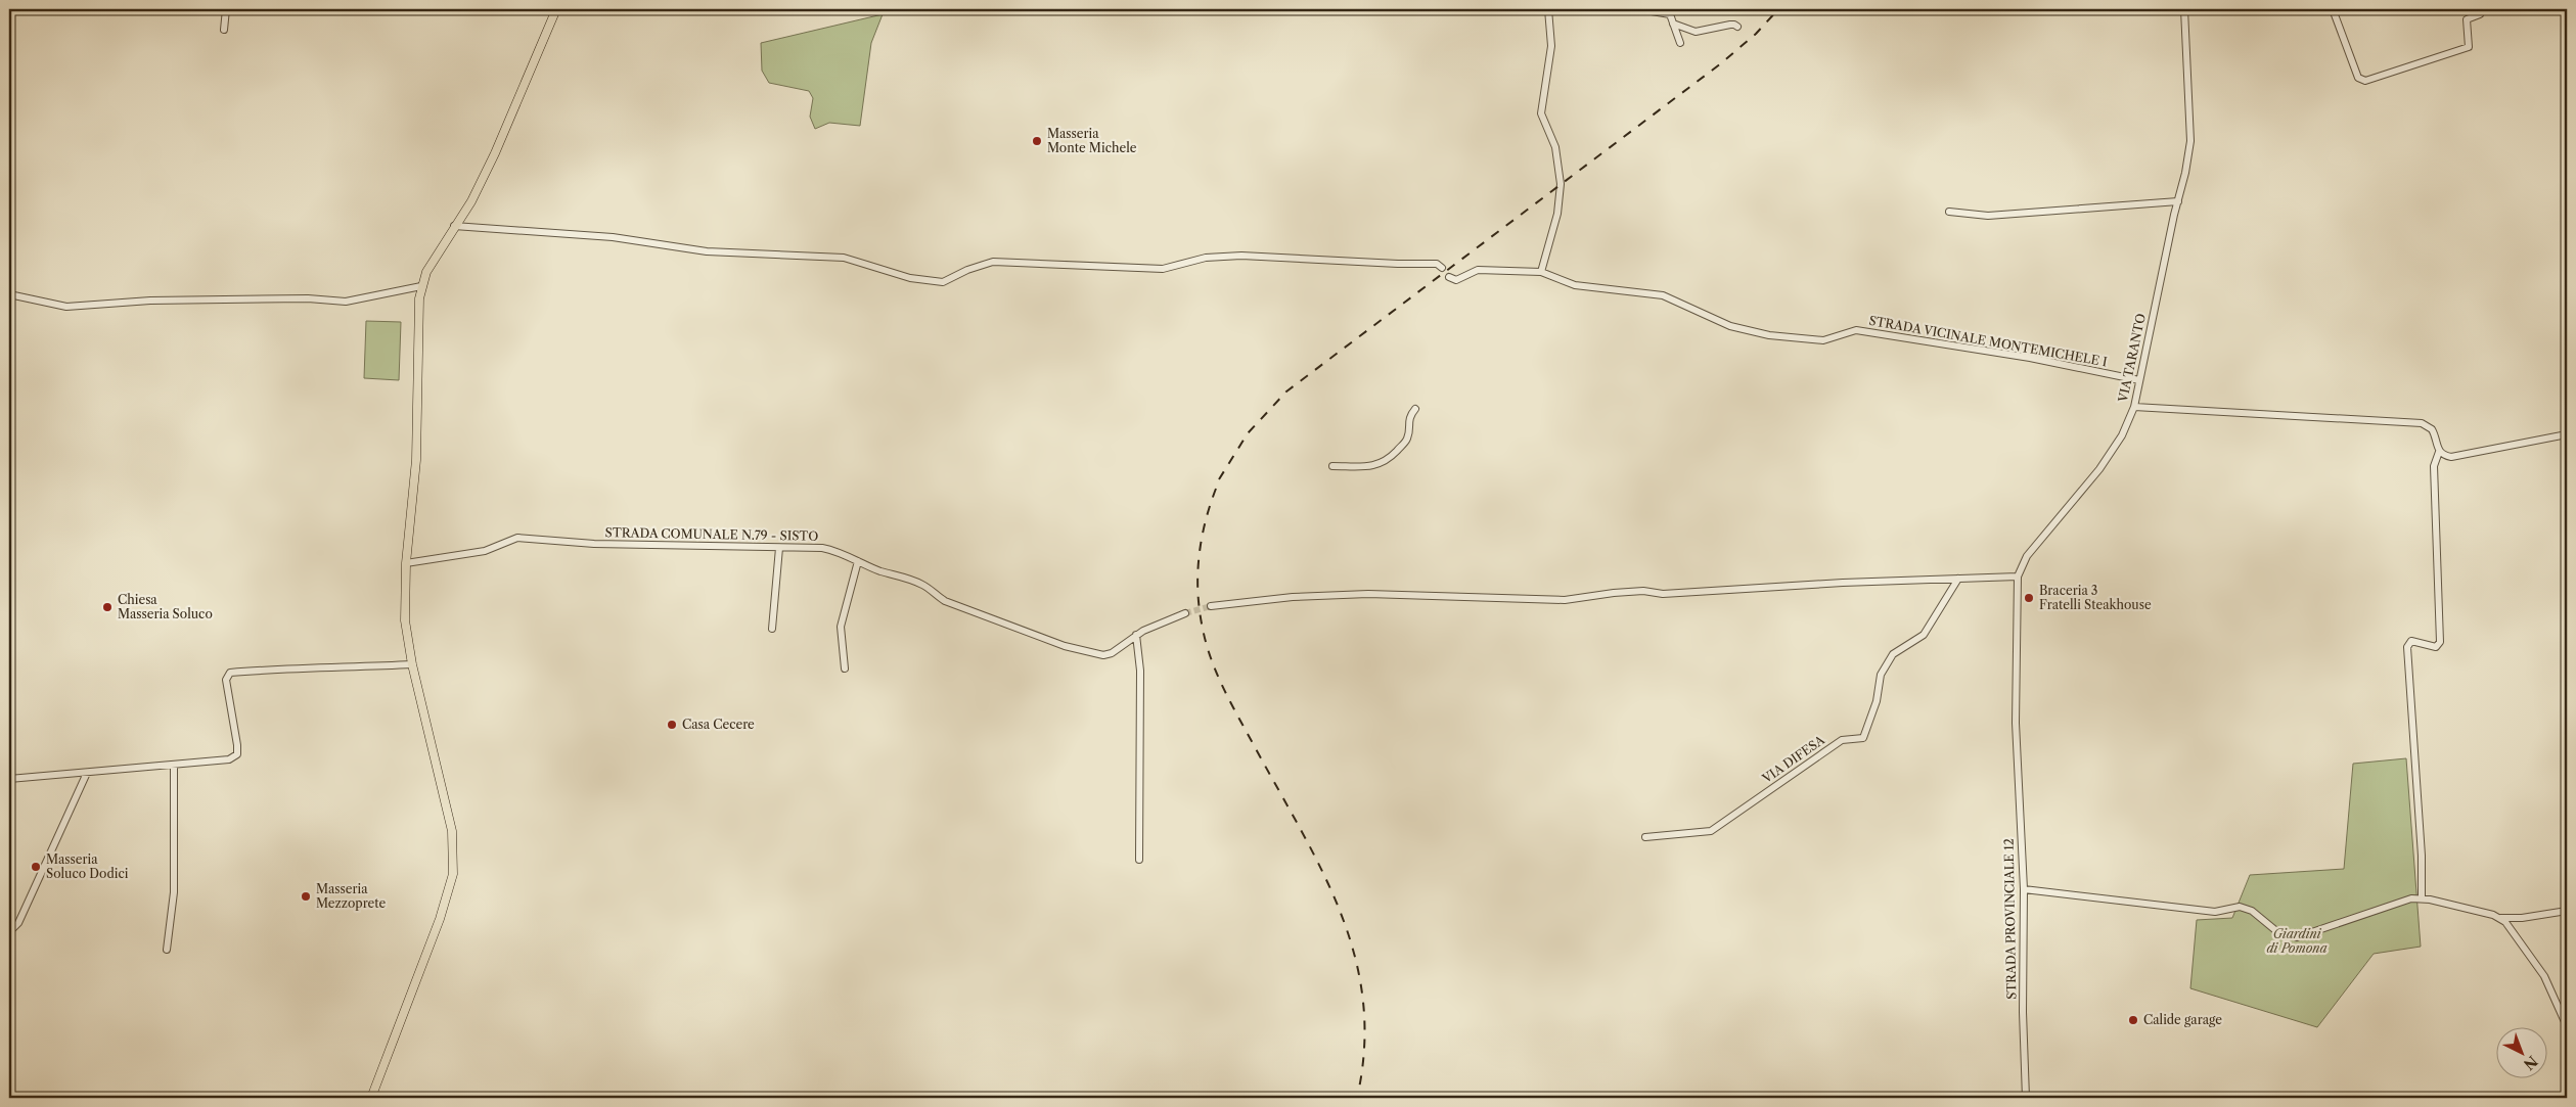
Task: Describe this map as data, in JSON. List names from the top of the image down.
{
  "streets": {
    "street": [
      "STRADA VICINALE MONTEMICHELE I",
      "VIA TARANTO",
      "STRADA COMUNALE N.79 - SISTO",
      "VIA DIFESA",
      "STRADA PROVINCIALE 12"
    ]
  },
  "crossings": [
    ["STRADA VICINALE MONTEMICHELE I", "VIA TARANTO"],
    ["VIA TARANTO", "STRADA PROVINCIALE 12"]
  ],
  "parks": ["Giardini di Pomona"],
  "places": [
    "Masseria Monte Michele",
    "Braceria 3 Fratelli Steakhouse",
    "Chiesa Masseria Soluco",
    "Casa Cecere",
    "Masseria Soluco Dodici",
    "Masseria Mezzoprete",
    "Calide garage"
  ],
  "north": "bottom right"
}
